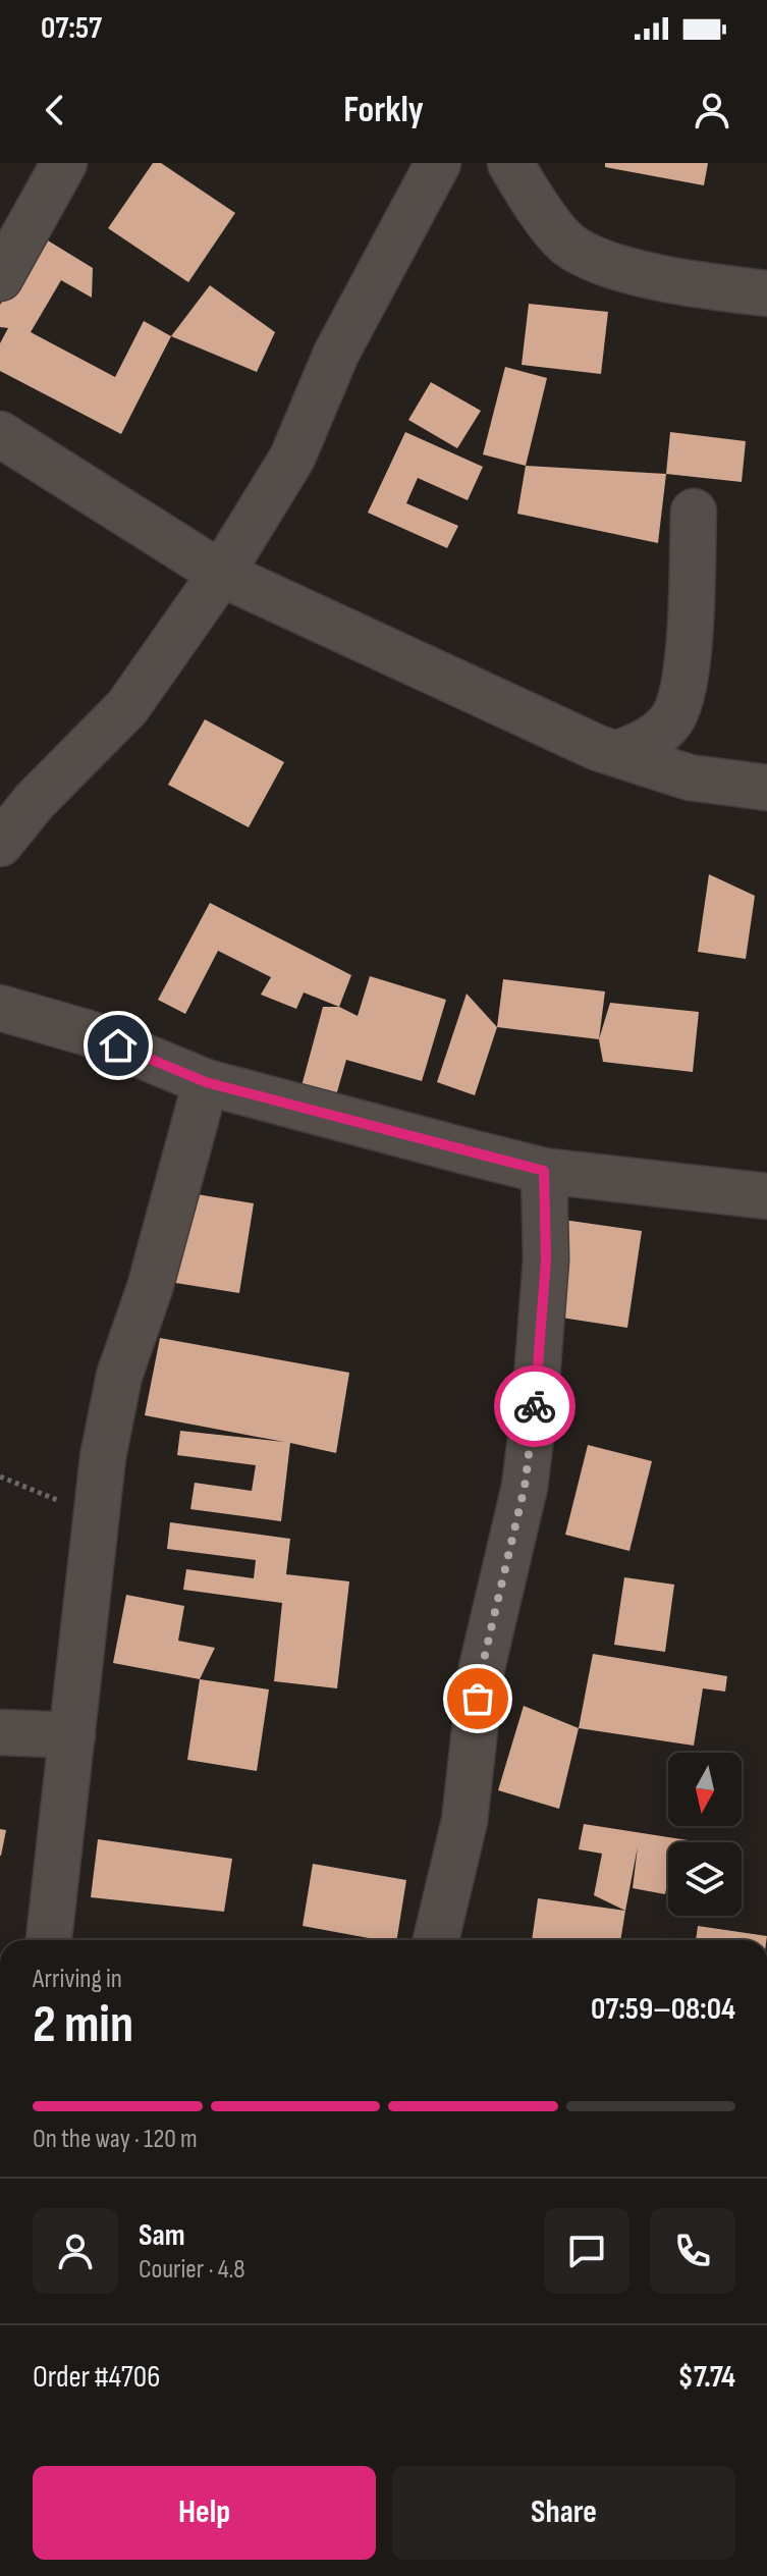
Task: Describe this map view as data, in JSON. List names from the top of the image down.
{
  "north": "bottom",
  "page": {
    "status": "07:57",
    "header": "Forkly",
    "heading": ["2 min", "Arriving in", "07:59–08:04"],
    "panel": [
      "Sam",
      "Courier · 4.8",
      "Order #4706",
      "$7.74"
    ],
    "bar": "On the way · 120 m",
    "buttons": ["Help", "Share"]
  }
}
